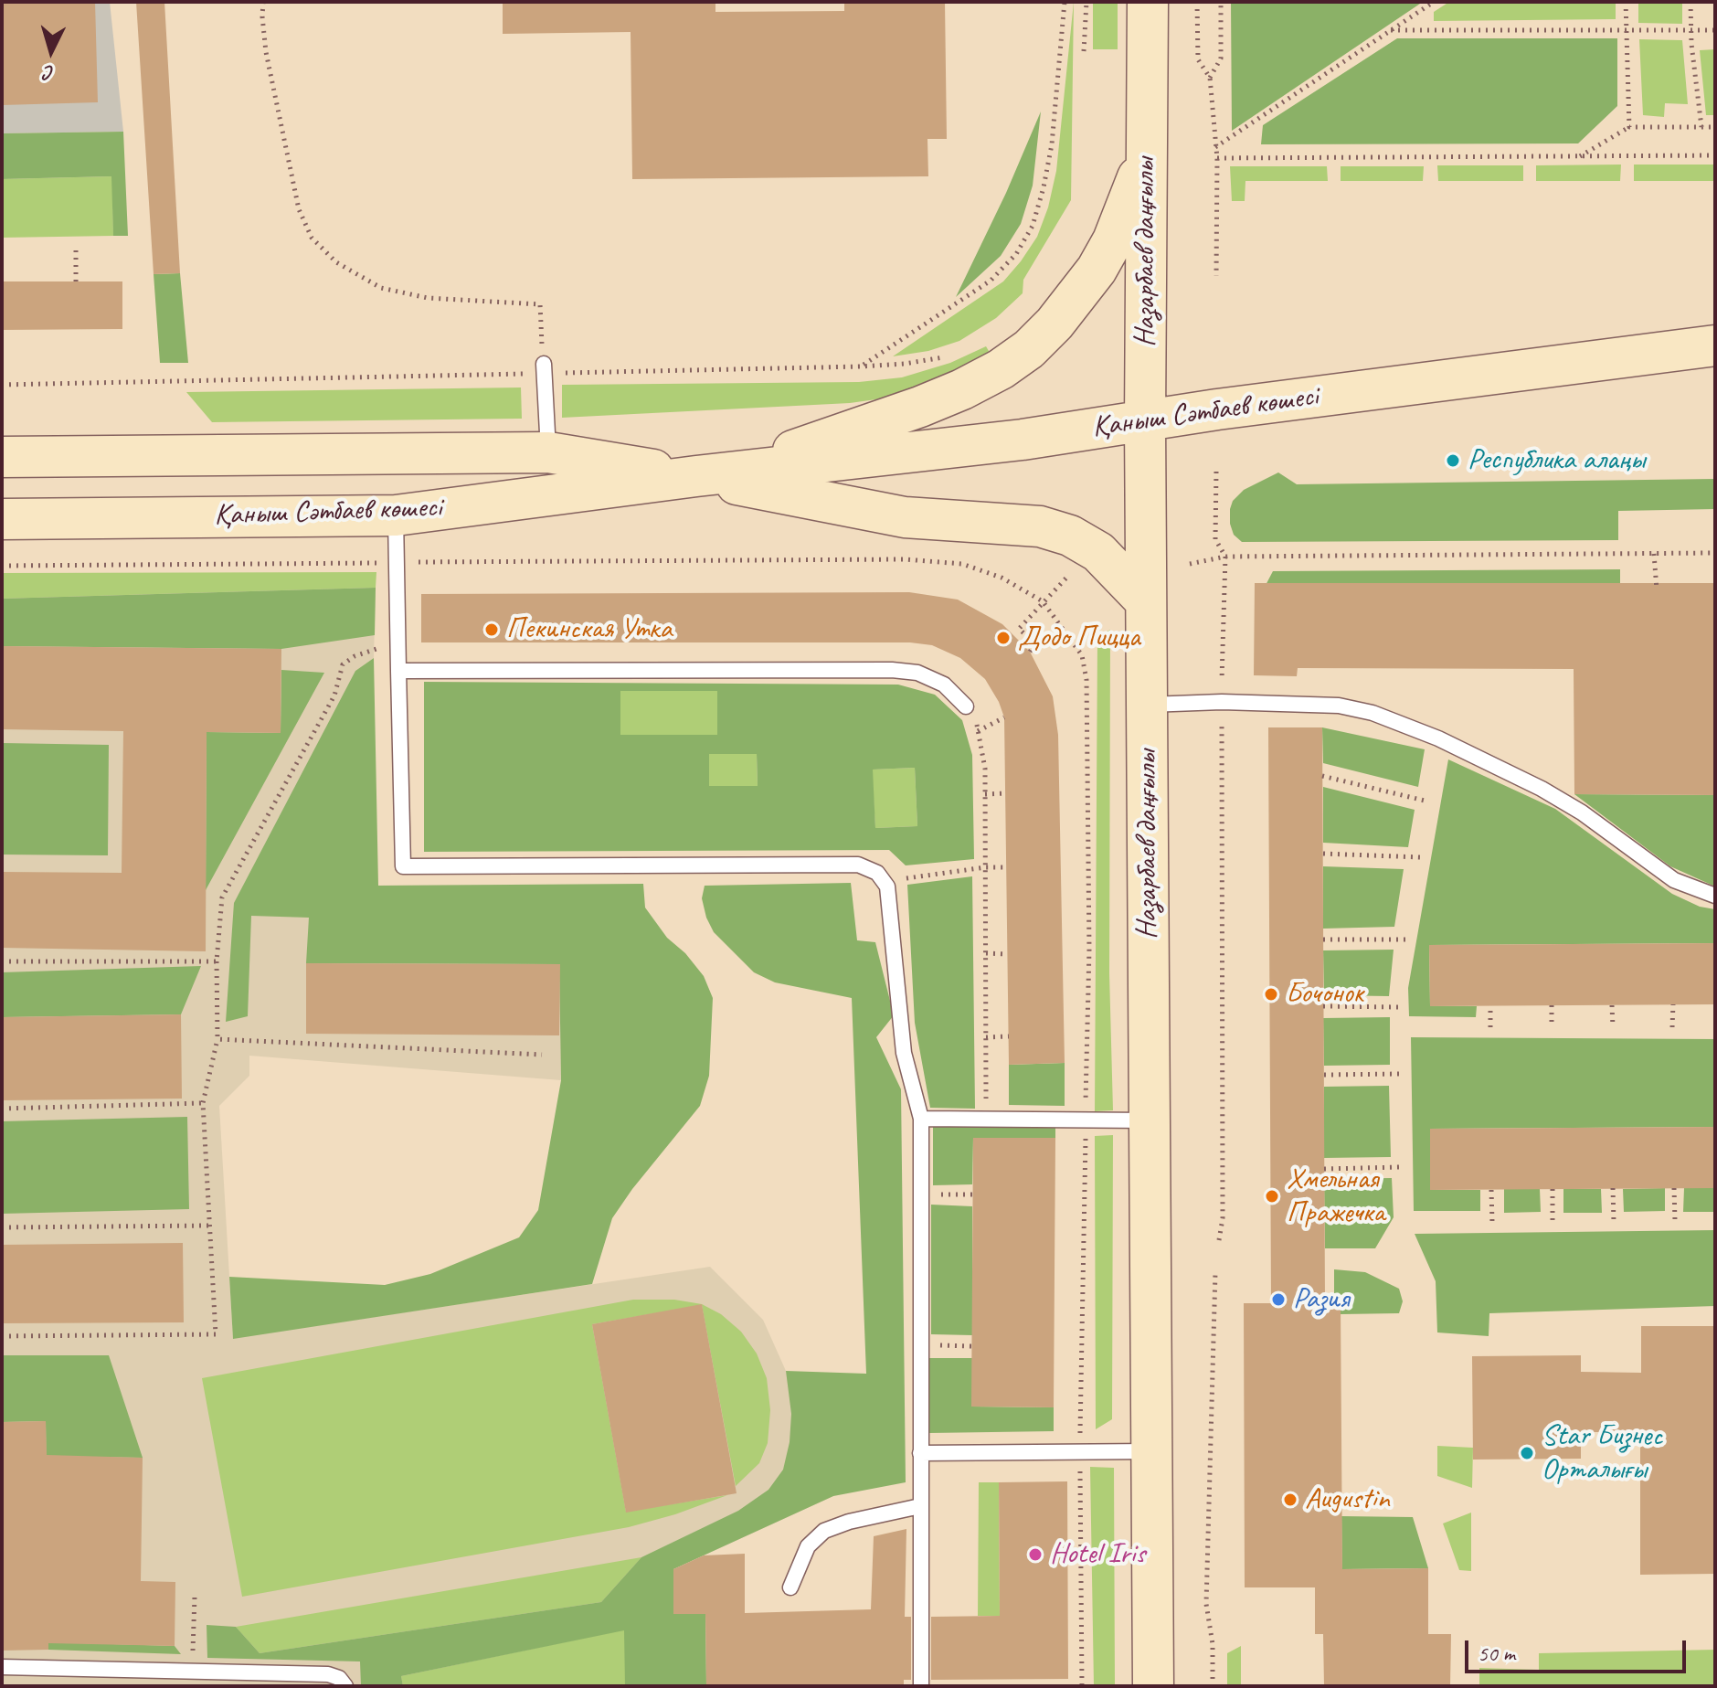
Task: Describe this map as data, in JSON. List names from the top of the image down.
{
  "streets": {
    "main road": ["Назарбаев даңғылы", "Қаныш Сәтбаев көшесі"]
  },
  "crossings": [
    ["Назарбаев даңғылы", "Қаныш Сәтбаев көшесі"]
  ],
  "places": [
    "Республика алаңы",
    "Пекинская Утка",
    "Додо Пицца",
    "Бочонок",
    "Хмельная Пражечка",
    "Разия",
    "Star Бизнес Орталығы",
    "Augustin",
    "Hotel Iris"
  ],
  "scale_bar": "50 m",
  "north": "bottom"
}
